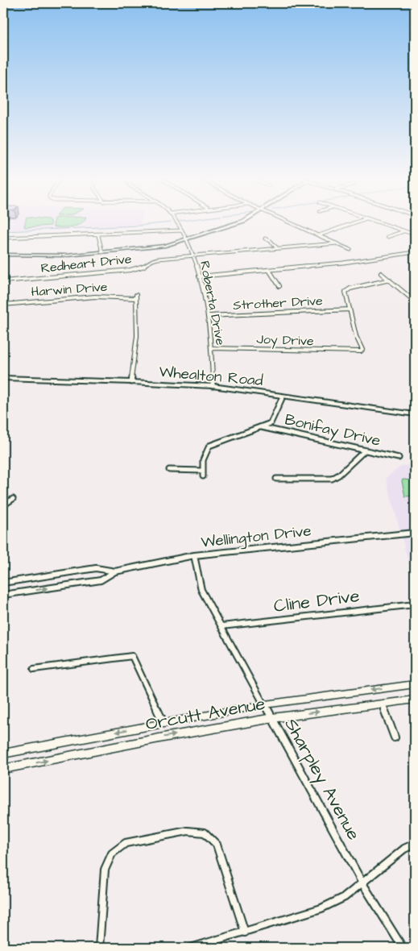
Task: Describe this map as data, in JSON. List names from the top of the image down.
{
  "streets": {
    "main road": ["Orcutt Avenue"],
    "street": [
      "Redheart Drive",
      "Harwin Drive",
      "Roberta Drive",
      "Strother Drive",
      "Joy Drive",
      "Whealton Road",
      "Bonifay Drive",
      "Wellington Drive",
      "Cline Drive",
      "Sharpley Avenue"
    ]
  },
  "crossings": [
    ["Redheart Drive", "Roberta Drive"],
    ["Harwin Drive", "Whealton Road"],
    ["Roberta Drive", "Strother Drive"],
    ["Roberta Drive", "Joy Drive"],
    ["Roberta Drive", "Whealton Road"],
    ["Strother Drive", "Joy Drive"],
    ["Wellington Drive", "Sharpley Avenue"],
    ["Cline Drive", "Sharpley Avenue"],
    ["Orcutt Avenue", "Sharpley Avenue"]
  ]
}
